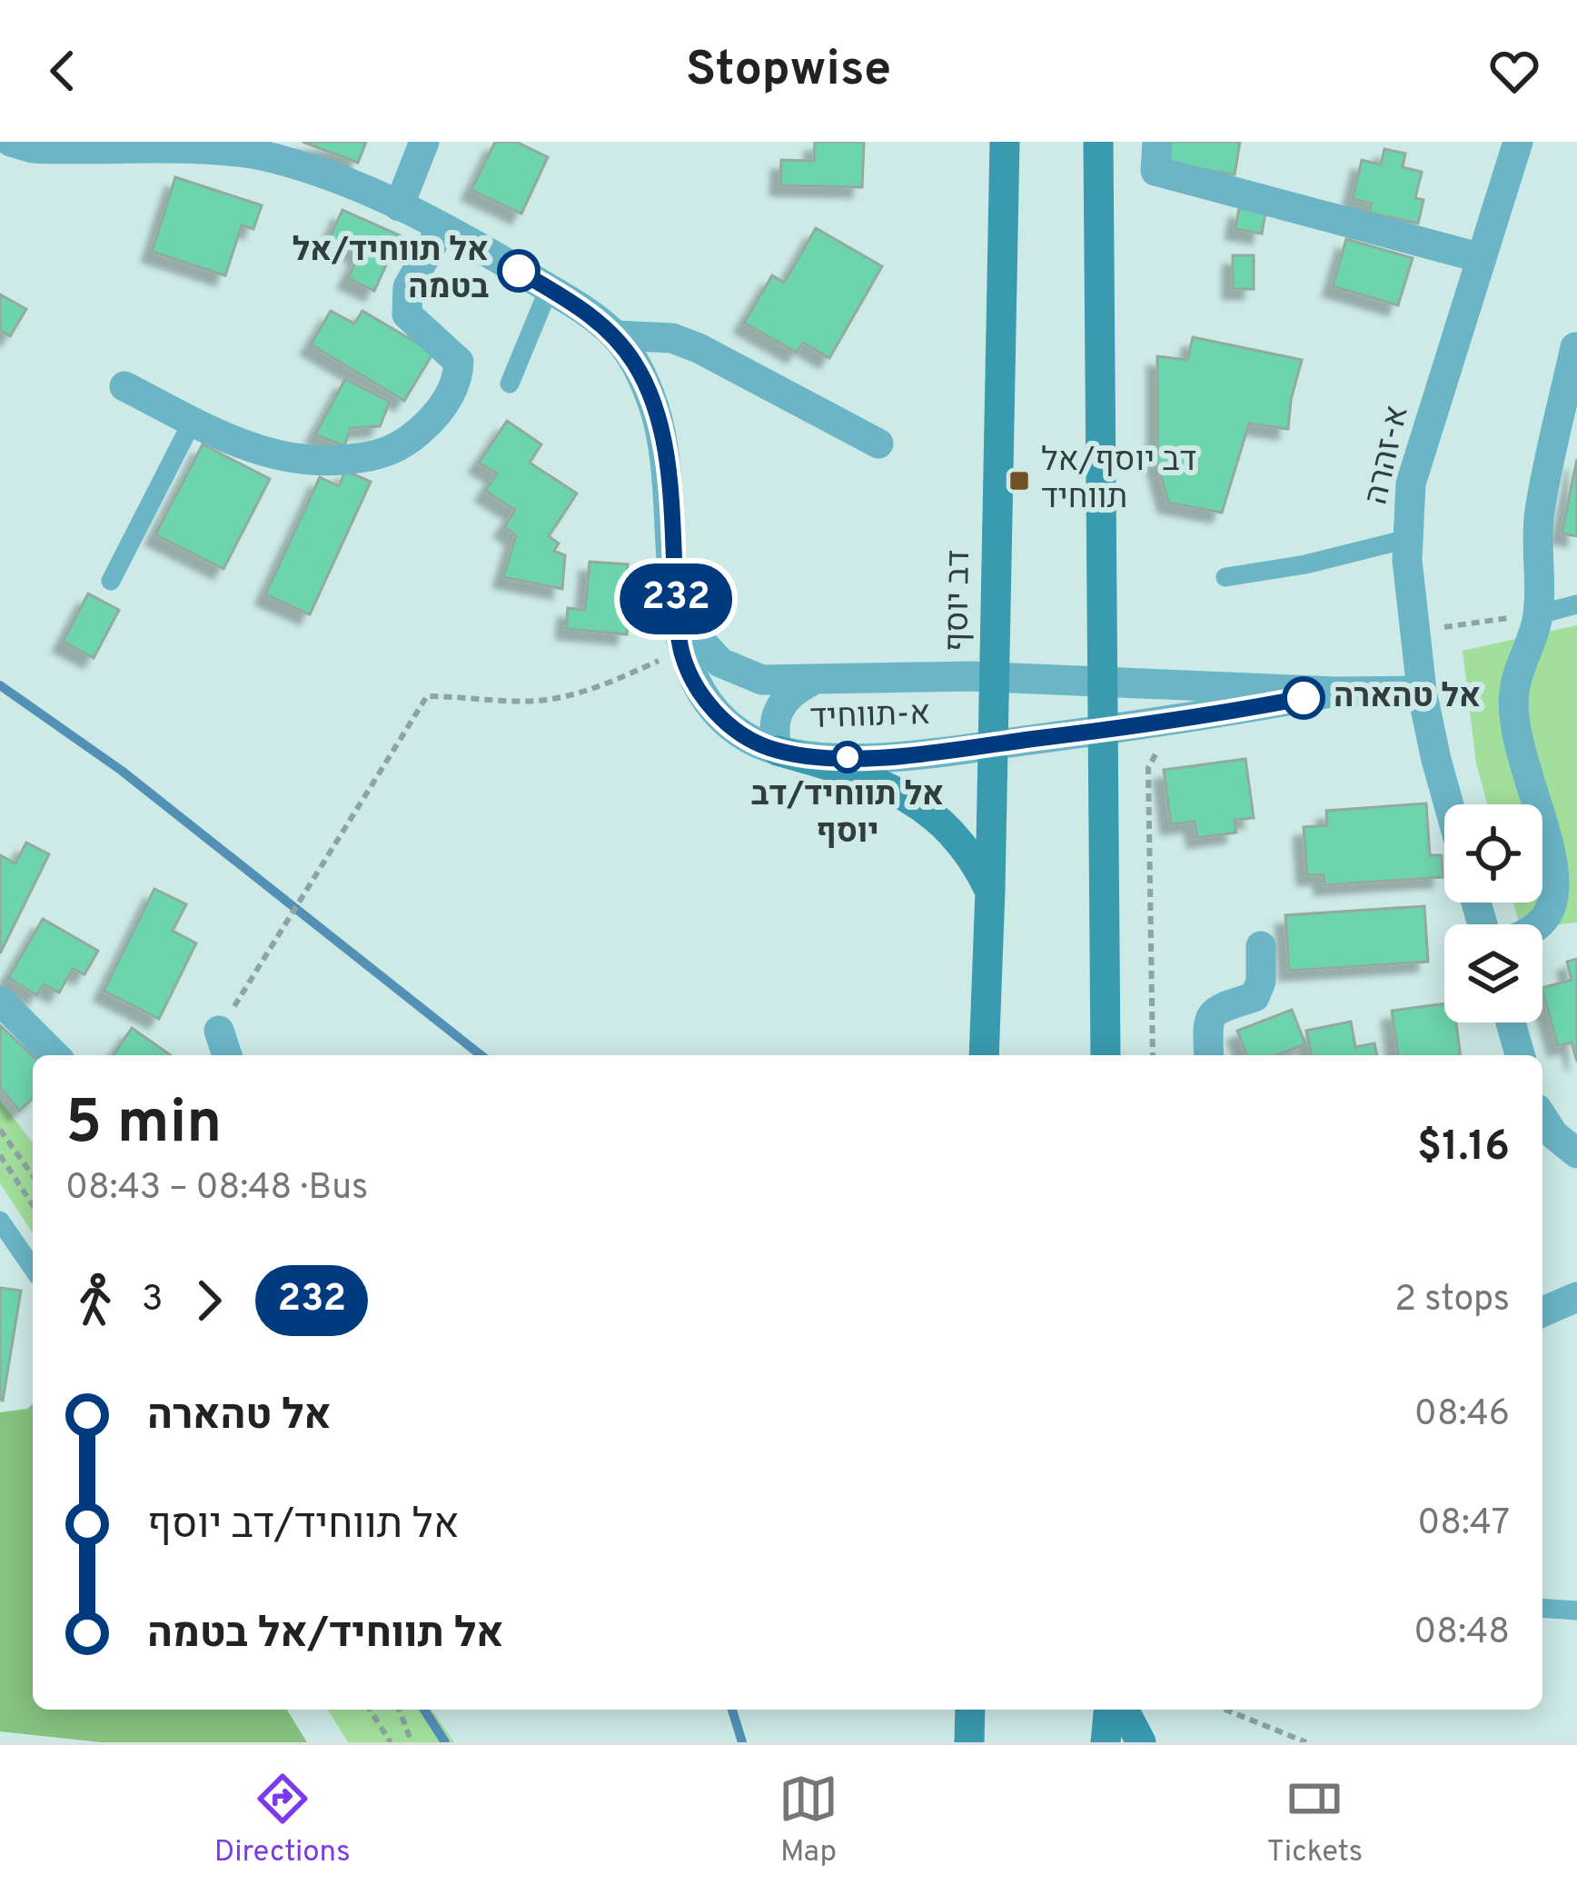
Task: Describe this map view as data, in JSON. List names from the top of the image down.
{
  "streets": {
    "main road": ["דב יוסף"],
    "street": ["א-זהרה", "א-תווחיד"]
  },
  "crossings": [
    ["דב יוסף", "א-תווחיד"]
  ],
  "places": {
    "other": ["אל תווחיד/אל בטמה", "אל טהארה", "אל תווחיד/דב יוסף"],
    "transit": ["דב יוסף/אל תווחיד"]
  },
  "lines": ["bus line 232"],
  "page": {
    "header": "Stopwise",
    "on_map": "232",
    "heading": ["5 min", "08:43 – 08:48 · Bus", "$1.16"],
    "legs": ["3", "232", "2 stops"],
    "list": [
      {
        "name": "אל טהארה",
        "value": "08:46"
      },
      {
        "name": "אל תווחיד/דב יוסף",
        "value": "08:47"
      },
      {
        "name": "אל תווחיד/אל בטמה",
        "value": "08:48"
      }
    ],
    "tabs": ["Directions", "Map", "Tickets"]
  }
}
